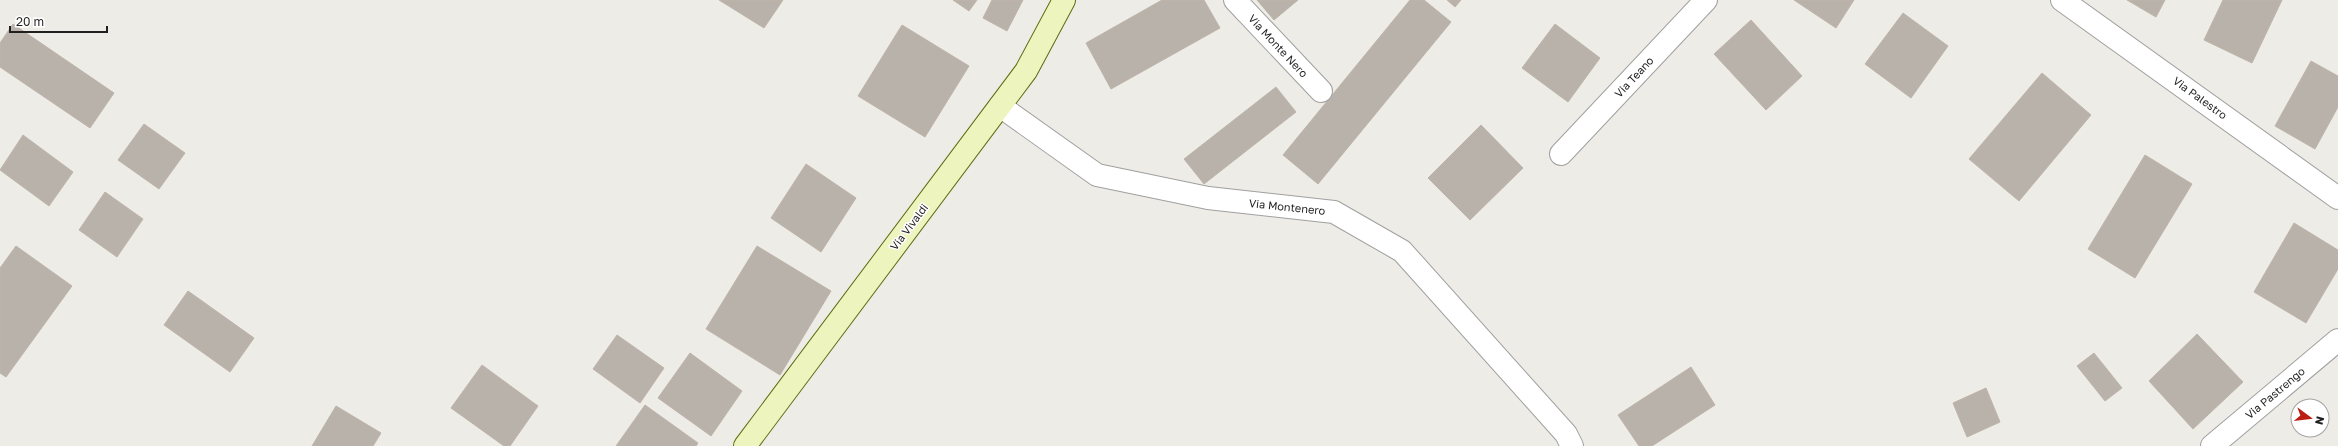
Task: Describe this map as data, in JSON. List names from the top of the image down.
{
  "streets": {
    "street": [
      "Via Monte Nero",
      "Via Teano",
      "Via Palestro",
      "Via Montenero",
      "Via Vivaldi",
      "Via Pastrengo"
    ]
  },
  "crossings": [
    ["Via Montenero", "Via Vivaldi"]
  ],
  "scale_bar": "20 m",
  "north": "right"
}
